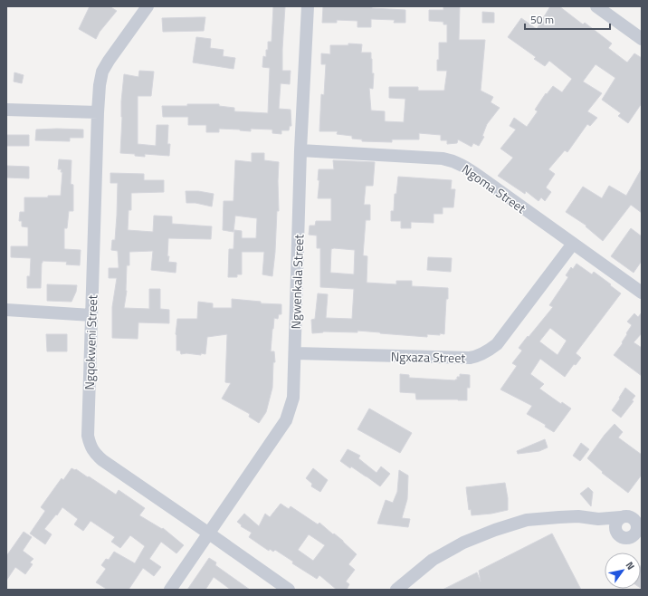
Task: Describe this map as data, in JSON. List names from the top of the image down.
{
  "streets": {
    "street": [
      "Ngoma Street",
      "Ngwenkala Street",
      "Ngqokweni Street",
      "Ngxaza Street"
    ]
  },
  "crossings": [
    ["Ngoma Street", "Ngwenkala Street"],
    ["Ngoma Street", "Ngxaza Street"],
    ["Ngwenkala Street", "Ngqokweni Street"],
    ["Ngwenkala Street", "Ngxaza Street"]
  ],
  "scale_bar": "50 m",
  "north": "top right"
}
